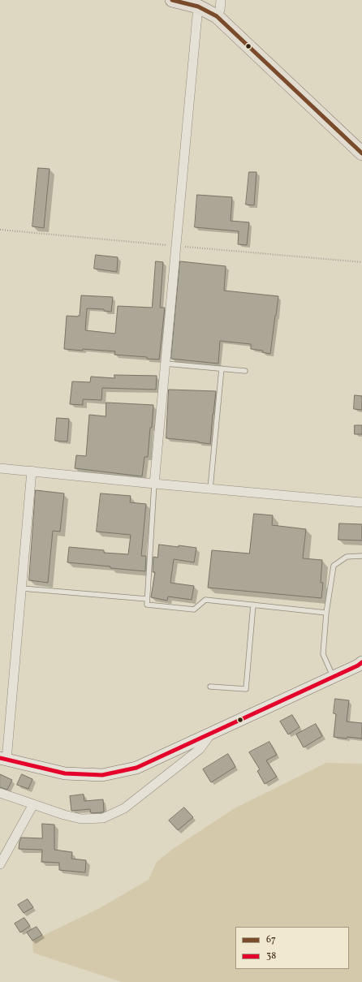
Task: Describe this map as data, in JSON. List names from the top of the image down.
{
  "lines": ["transit line 67", "transit line 38"],
  "legend": ["67", "38"]
}
